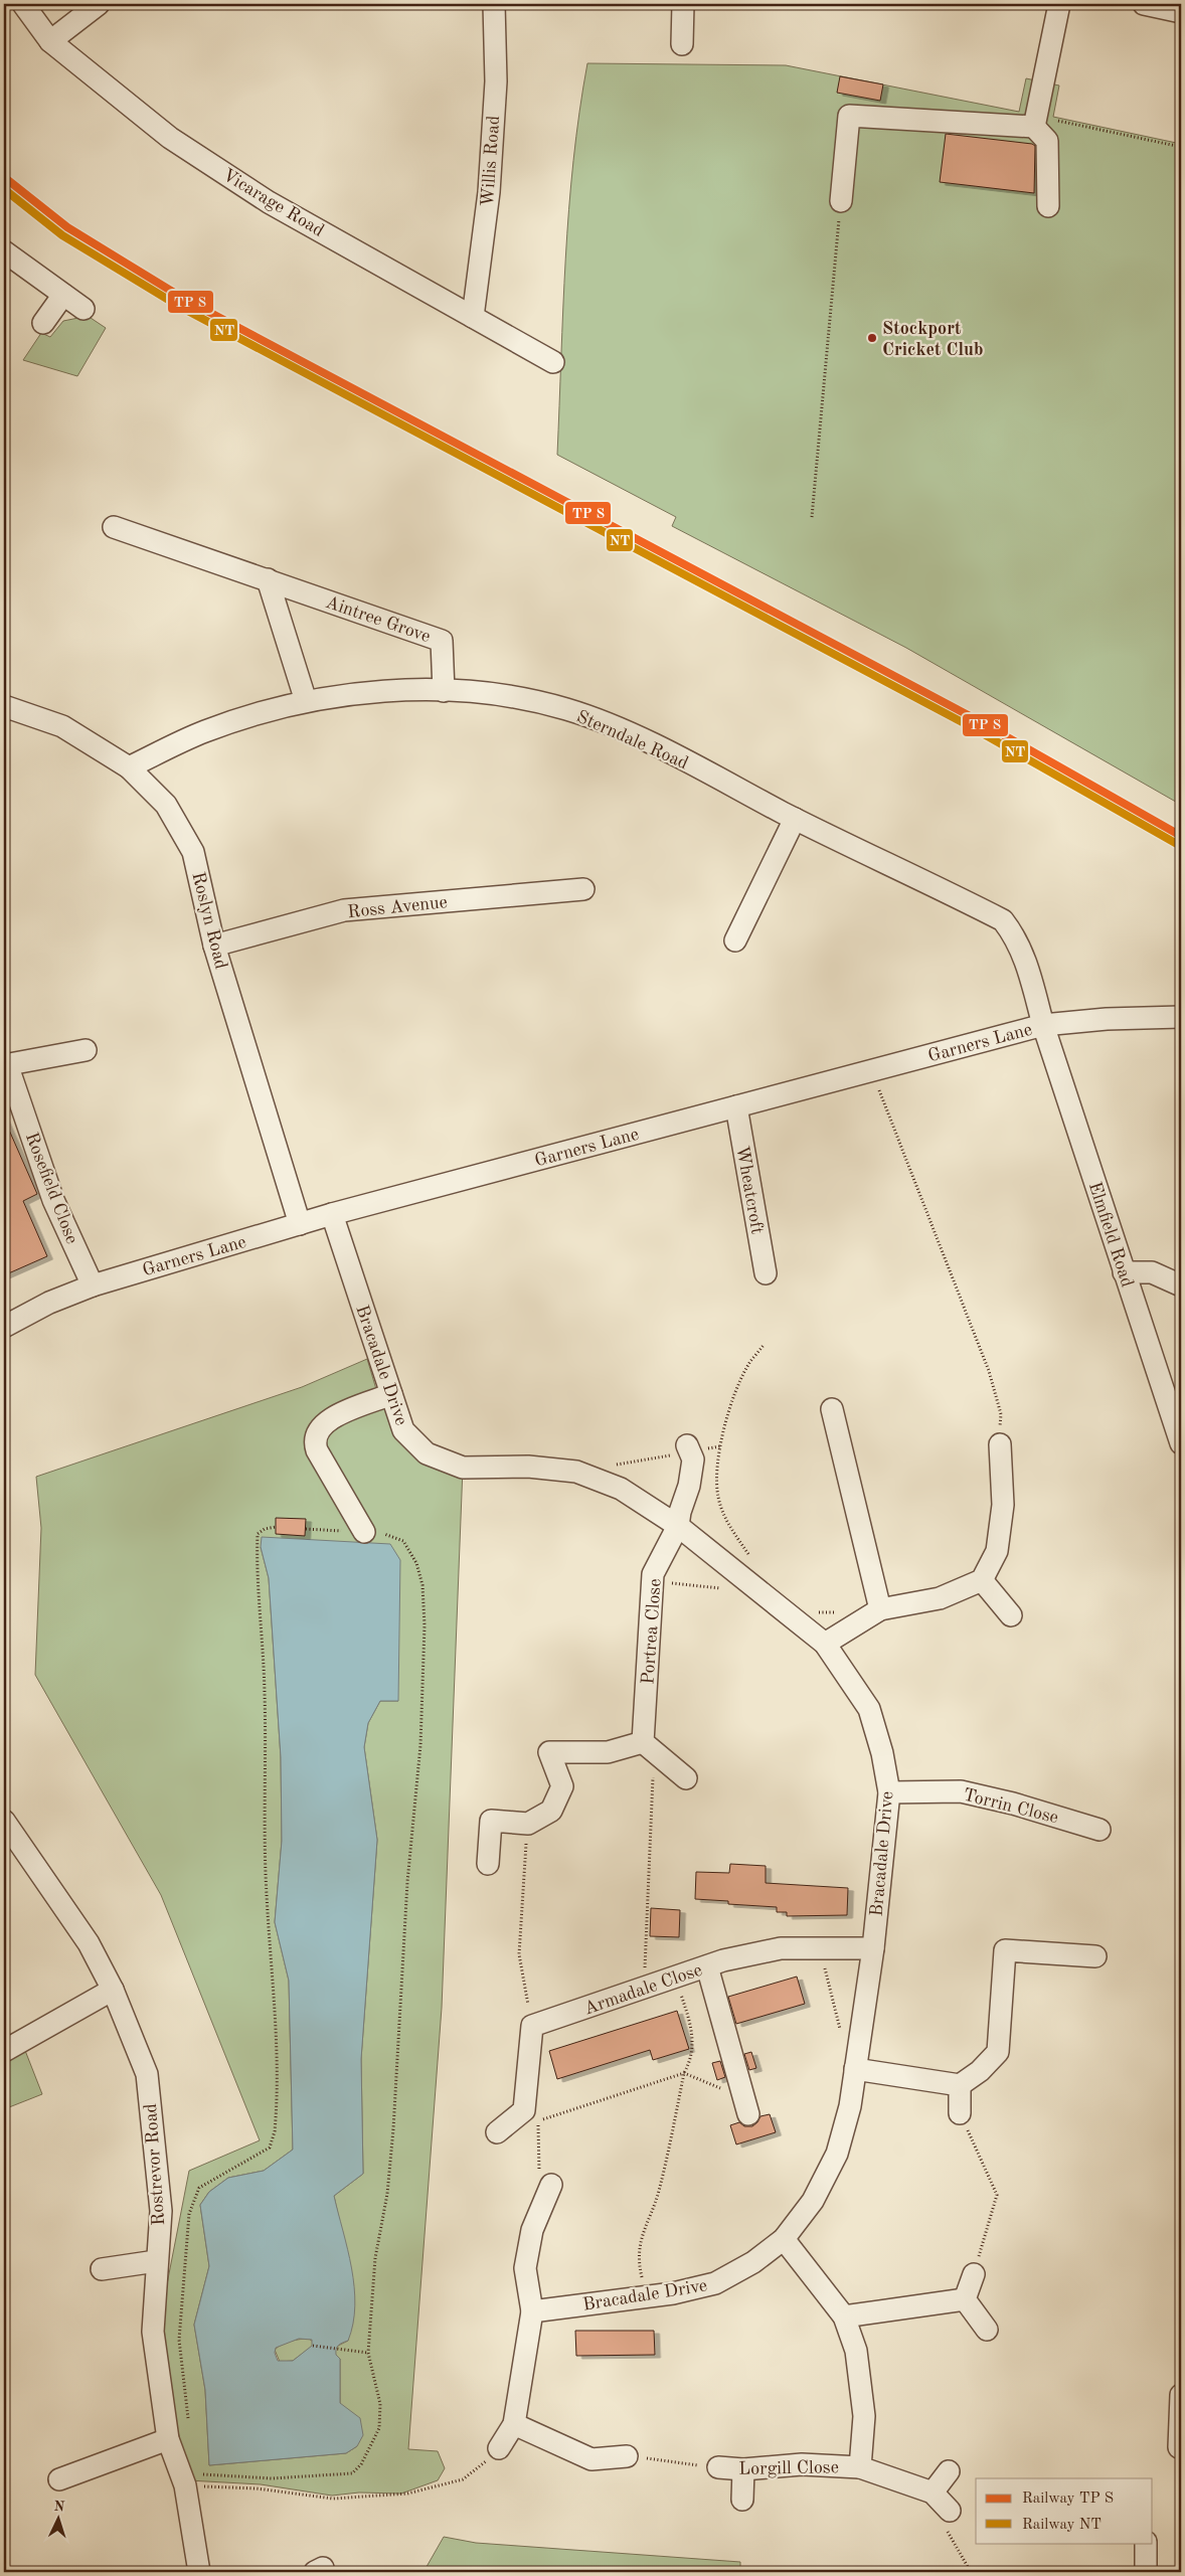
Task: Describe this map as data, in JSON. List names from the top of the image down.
{
  "streets": {
    "street": [
      "Willis Road",
      "Vicarage Road",
      "Aintree Grove",
      "Sterndale Road",
      "Ross Avenue",
      "Roslyn Road",
      "Garners Lane",
      "Rosefield Close",
      "Wheatcroft",
      "Elmfield Road",
      "Bracadale Drive",
      "Portrea Close",
      "Torrin Close",
      "Armadale Close",
      "Rostrevor Road",
      "Lorgill Close"
    ]
  },
  "crossings": [
    ["Willis Road", "Vicarage Road"],
    ["Aintree Grove", "Sterndale Road"],
    ["Sterndale Road", "Roslyn Road"],
    ["Sterndale Road", "Garners Lane"],
    ["Sterndale Road", "Elmfield Road"],
    ["Ross Avenue", "Roslyn Road"],
    ["Roslyn Road", "Garners Lane"],
    ["Garners Lane", "Rosefield Close"],
    ["Garners Lane", "Wheatcroft"],
    ["Garners Lane", "Elmfield Road"],
    ["Garners Lane", "Bracadale Drive"],
    ["Bracadale Drive", "Portrea Close"],
    ["Bracadale Drive", "Torrin Close"],
    ["Bracadale Drive", "Armadale Close"],
    ["Bracadale Drive", "Lorgill Close"]
  ],
  "places": ["Stockport Cricket Club"],
  "lines": ["rail line NT"],
  "legend": ["Railway TP S", "Railway NT"],
  "north": "top"
}
